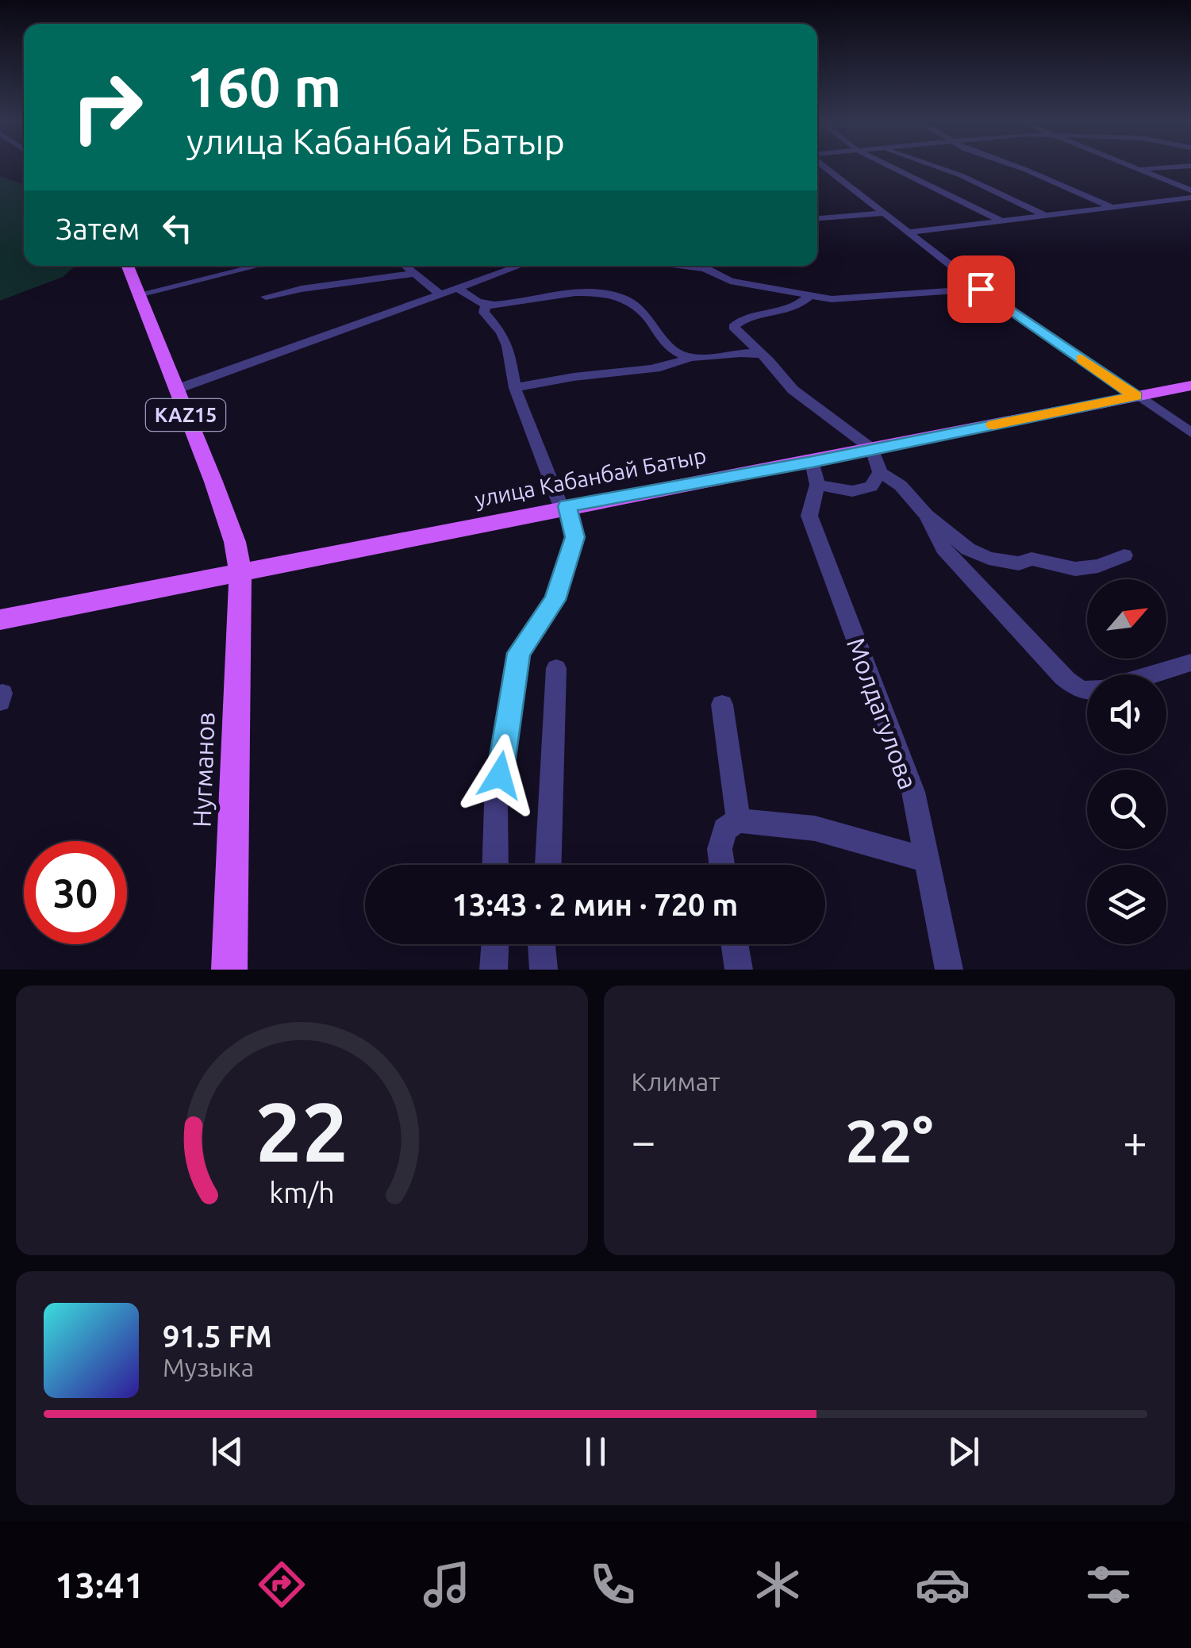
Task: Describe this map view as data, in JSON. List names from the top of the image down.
{
  "streets": {
    "main road": ["KAZ15", "улица Кабанбай Батыр", "Нугманов"],
    "street": ["Молдагулова"]
  },
  "crossings": [
    ["KAZ15", "улица Кабанбай Батыр"],
    ["KAZ15", "Нугманов"],
    ["улица Кабанбай Батыр", "Молдагулова"],
    ["улица Кабанбай Батыр", "Нугманов"]
  ],
  "north": "top right",
  "page": {
    "turn": ["160 m", "улица Кабанбай Батыр"],
    "then": "Затем",
    "limit": "30",
    "trip": "13:43 · 2 мин · 720 m",
    "tile": "Климат",
    "heat": ["−", "22°", "+"],
    "song": ["91.5 FM", "Музыка"],
    "tabs": "13:41",
    "gauge": ["22", "km/h"]
  }
}
